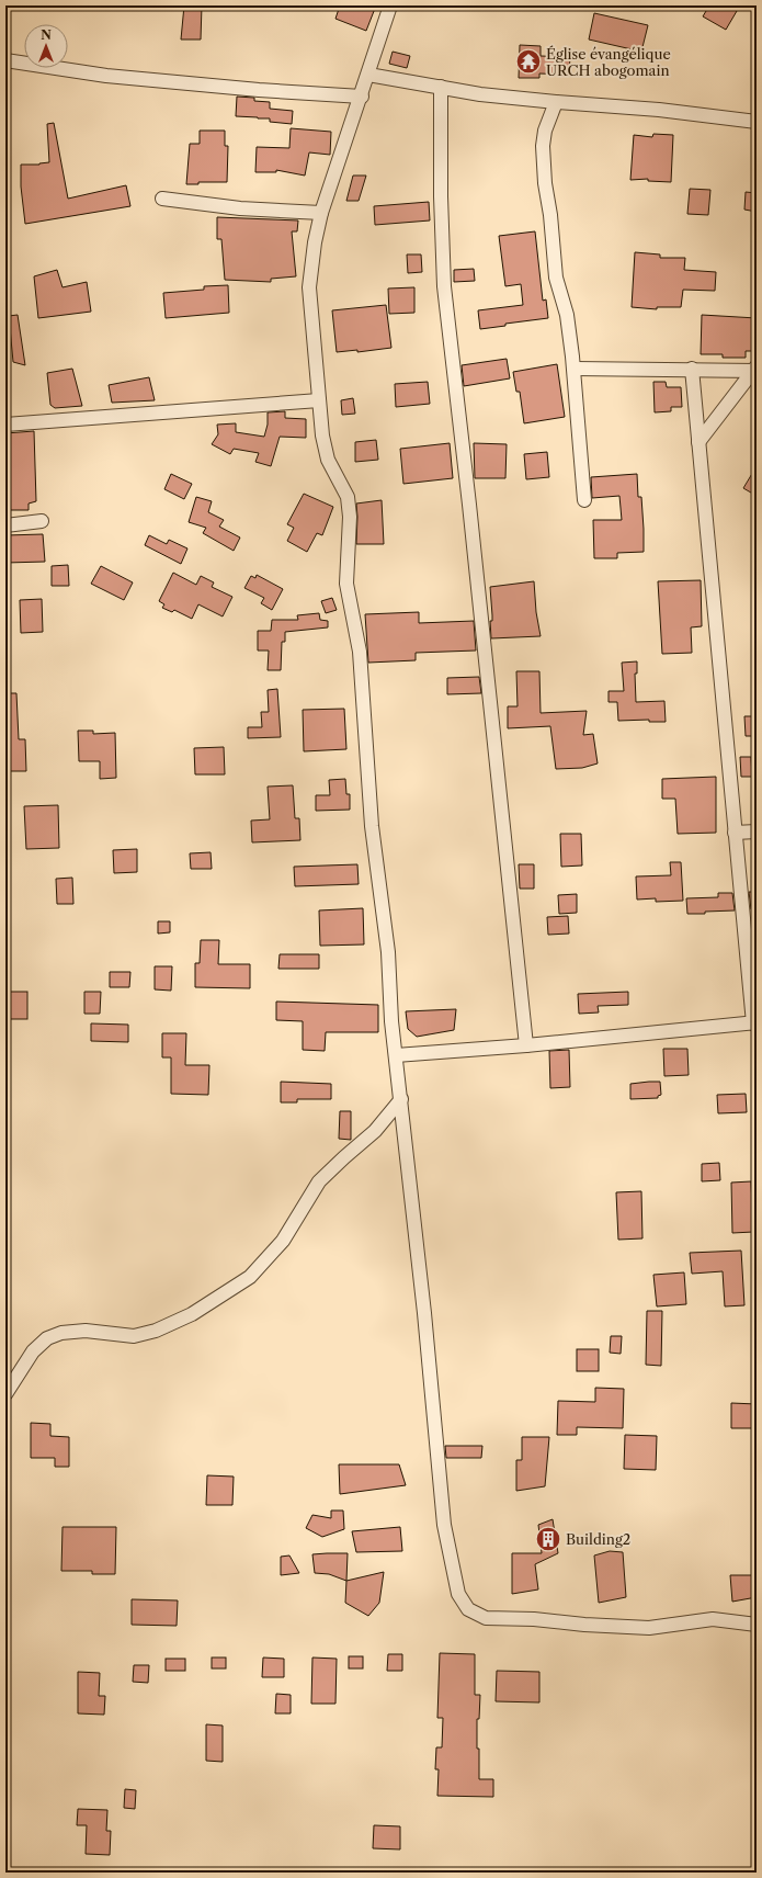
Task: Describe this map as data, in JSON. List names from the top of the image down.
{
  "places": {
    "temple": ["Église évangélique URCH abogomain"],
    "building": ["Building2"]
  },
  "north": "top"
}
